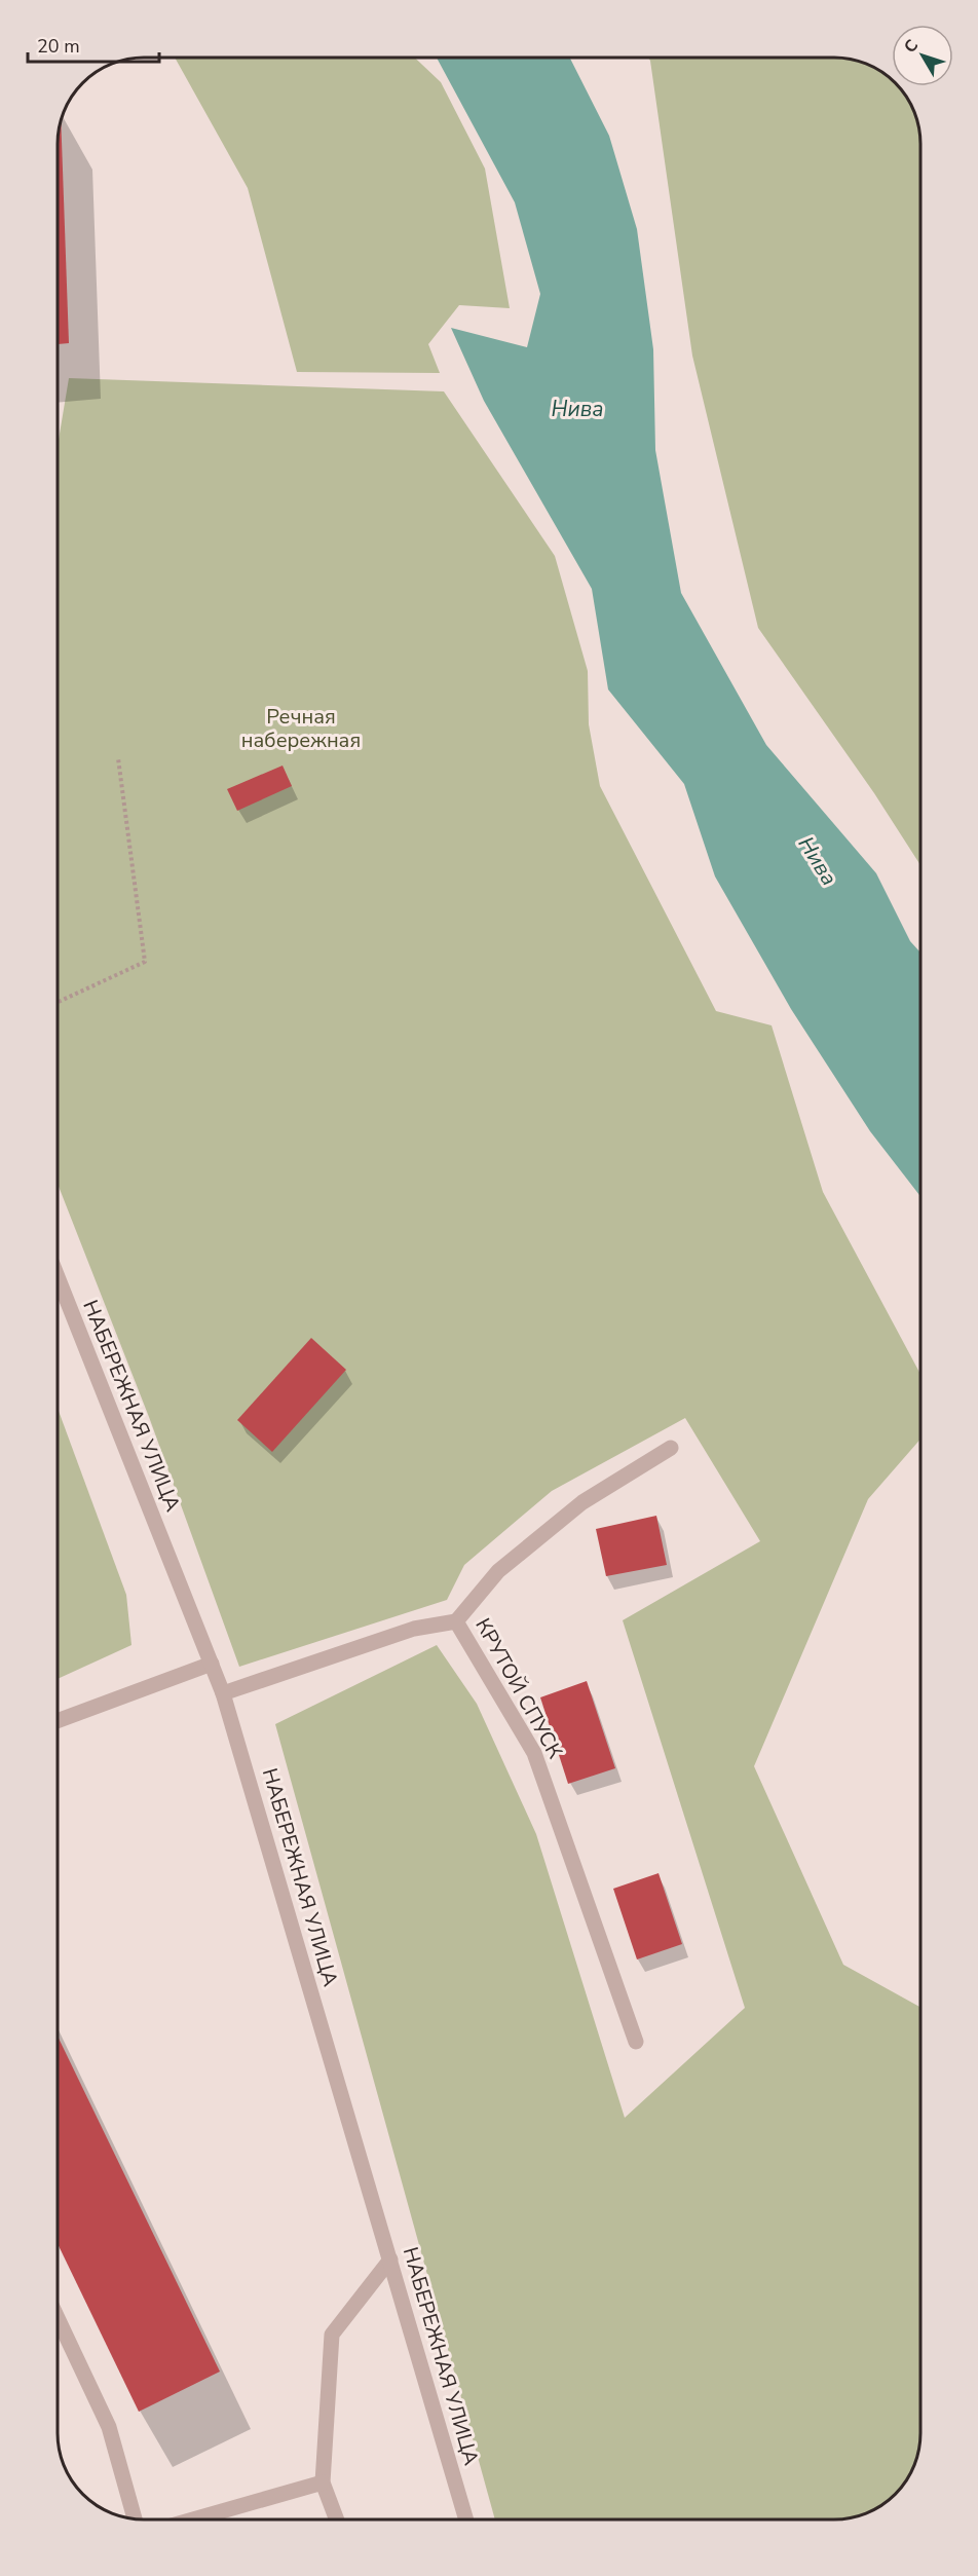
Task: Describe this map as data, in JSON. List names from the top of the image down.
{
  "streets": {
    "street": ["НАБЕРЕЖНАЯ УЛИЦА", "КРУТОЙ СПУСК"]
  },
  "crossings": [
    ["НАБЕРЕЖНАЯ УЛИЦА", "КРУТОЙ СПУСК"]
  ],
  "water": ["Нива"],
  "parks": ["Речная набережная"],
  "scale_bar": "20 m",
  "north": "top left"
}
